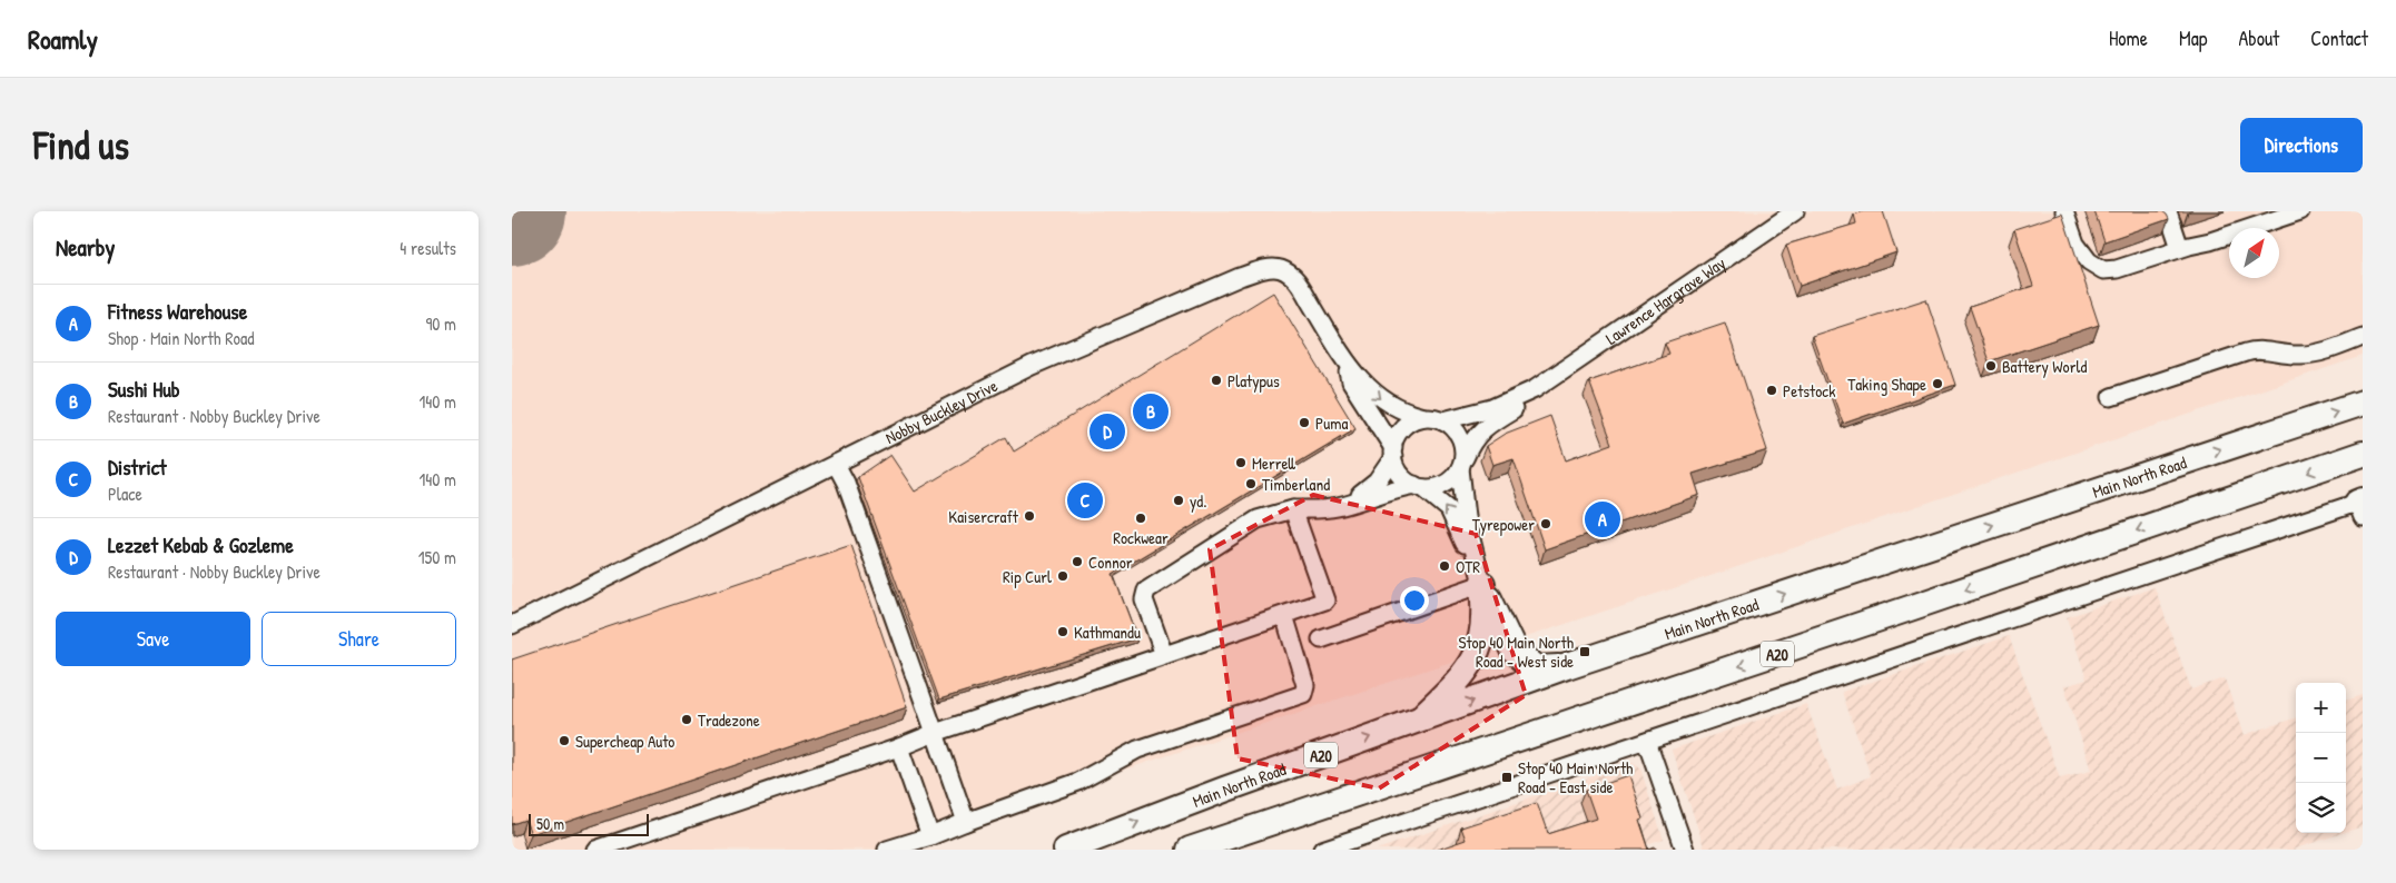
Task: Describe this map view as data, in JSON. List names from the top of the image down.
{
  "streets": {
    "highway": ["Main North Road", "A20"],
    "street": ["Lawrence Hargrave Way", "Nobby Buckley Drive"]
  },
  "crossings": [
    ["Lawrence Hargrave Way", "Nobby Buckley Drive"]
  ],
  "places": {
    "other": [
      "Battery World",
      "Platypus",
      "Taking Shape",
      "Petstock",
      "Puma",
      "Merrell",
      "Timberland",
      "yd.",
      "Kaisercraft",
      "Rockwear",
      "Tyrepower",
      "Connor",
      "OTR",
      "Rip Curl",
      "Kathmandu",
      "Tradezone",
      "Supercheap Auto"
    ],
    "transit": ["Stop 40 Main North Road - West side", "Stop 40 Main North Road - East side"]
  },
  "scale_bar": "50 m",
  "north": "top right",
  "page": {
    "header": "Roamly",
    "nav": [
      "Home",
      "Map",
      "About",
      "Contact"
    ],
    "buttons": [
      "Directions",
      ["Save", "Share"]
    ],
    "title": "Find us",
    "heading": ["Nearby", "4 results"],
    "list": [
      {
        "mark": "A",
        "name": "Fitness Warehouse",
        "note": "Shop · Main North Road",
        "value": "90 m"
      },
      {
        "mark": "B",
        "name": "Sushi Hub",
        "note": "Restaurant · Nobby Buckley Drive",
        "value": "140 m"
      },
      {
        "mark": "C",
        "name": "District",
        "note": "Place",
        "value": "140 m"
      },
      {
        "mark": "D",
        "name": "Lezzet Kebab & Gozleme",
        "note": "Restaurant · Nobby Buckley Drive",
        "value": "150 m"
      }
    ],
    "pins": [
      "B",
      "D",
      "C",
      "A"
    ],
    "map_buttons": ["+", "−"],
    "scale": "50 m"
  }
}
